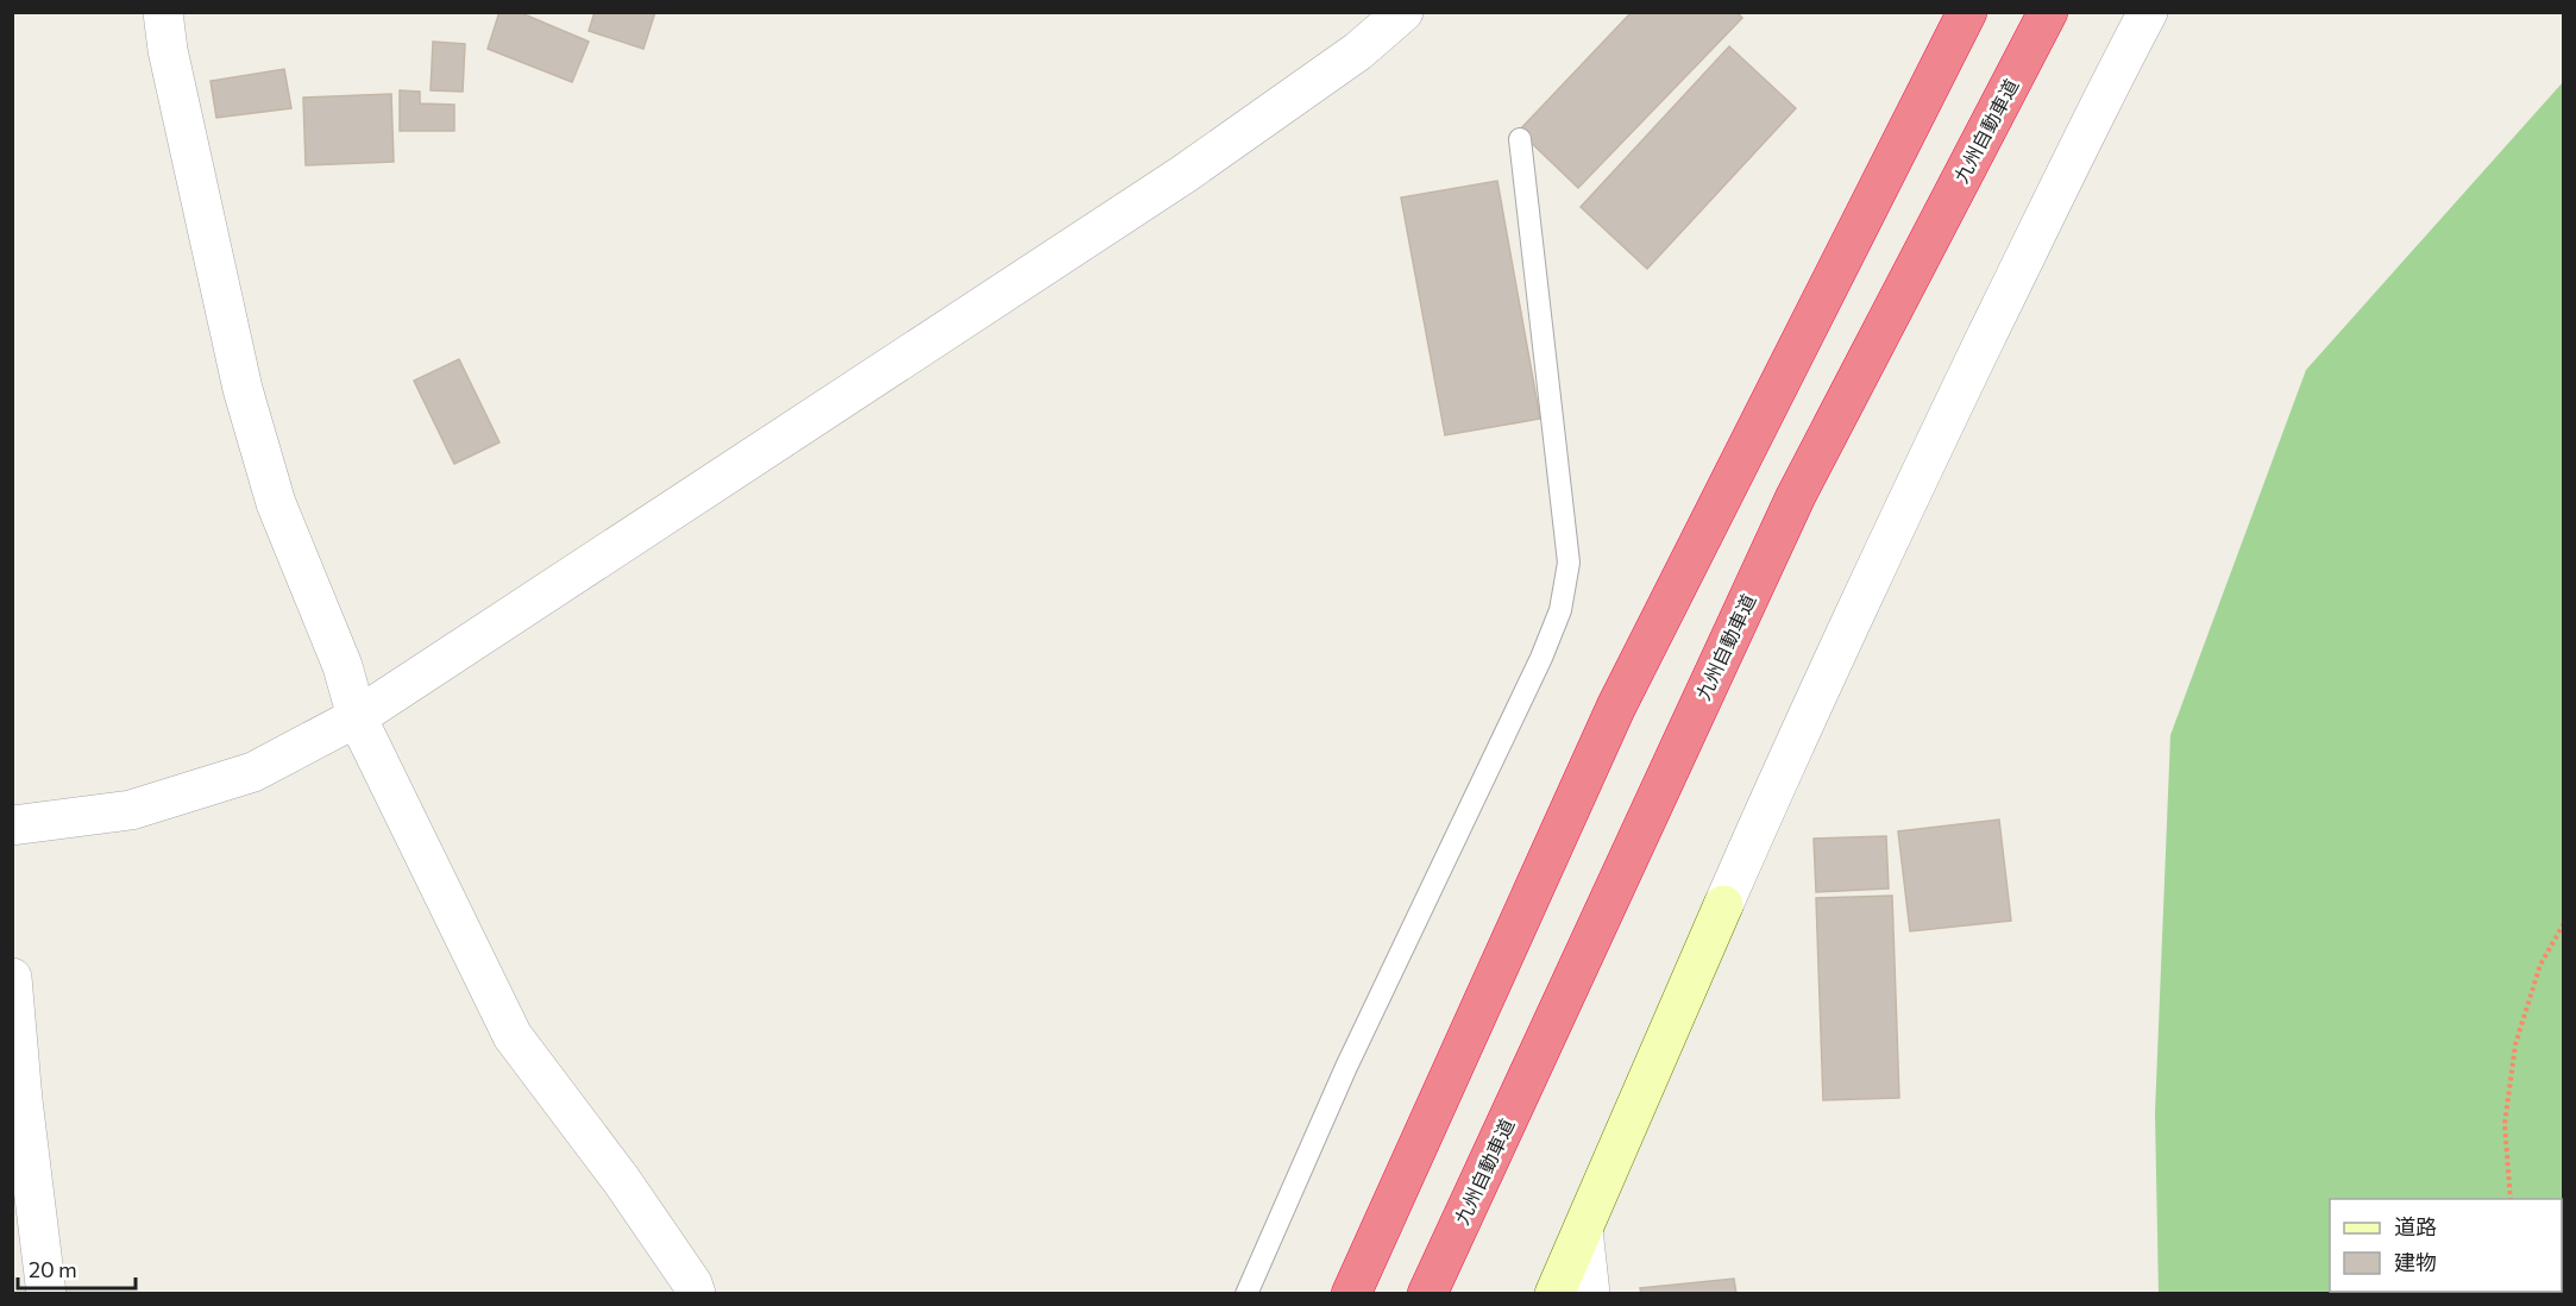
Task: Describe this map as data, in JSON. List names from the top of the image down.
{
  "streets": {
    "highway": ["九州自動車道"]
  },
  "legend": ["道路", "建物"],
  "scale_bar": "20 m"
}
